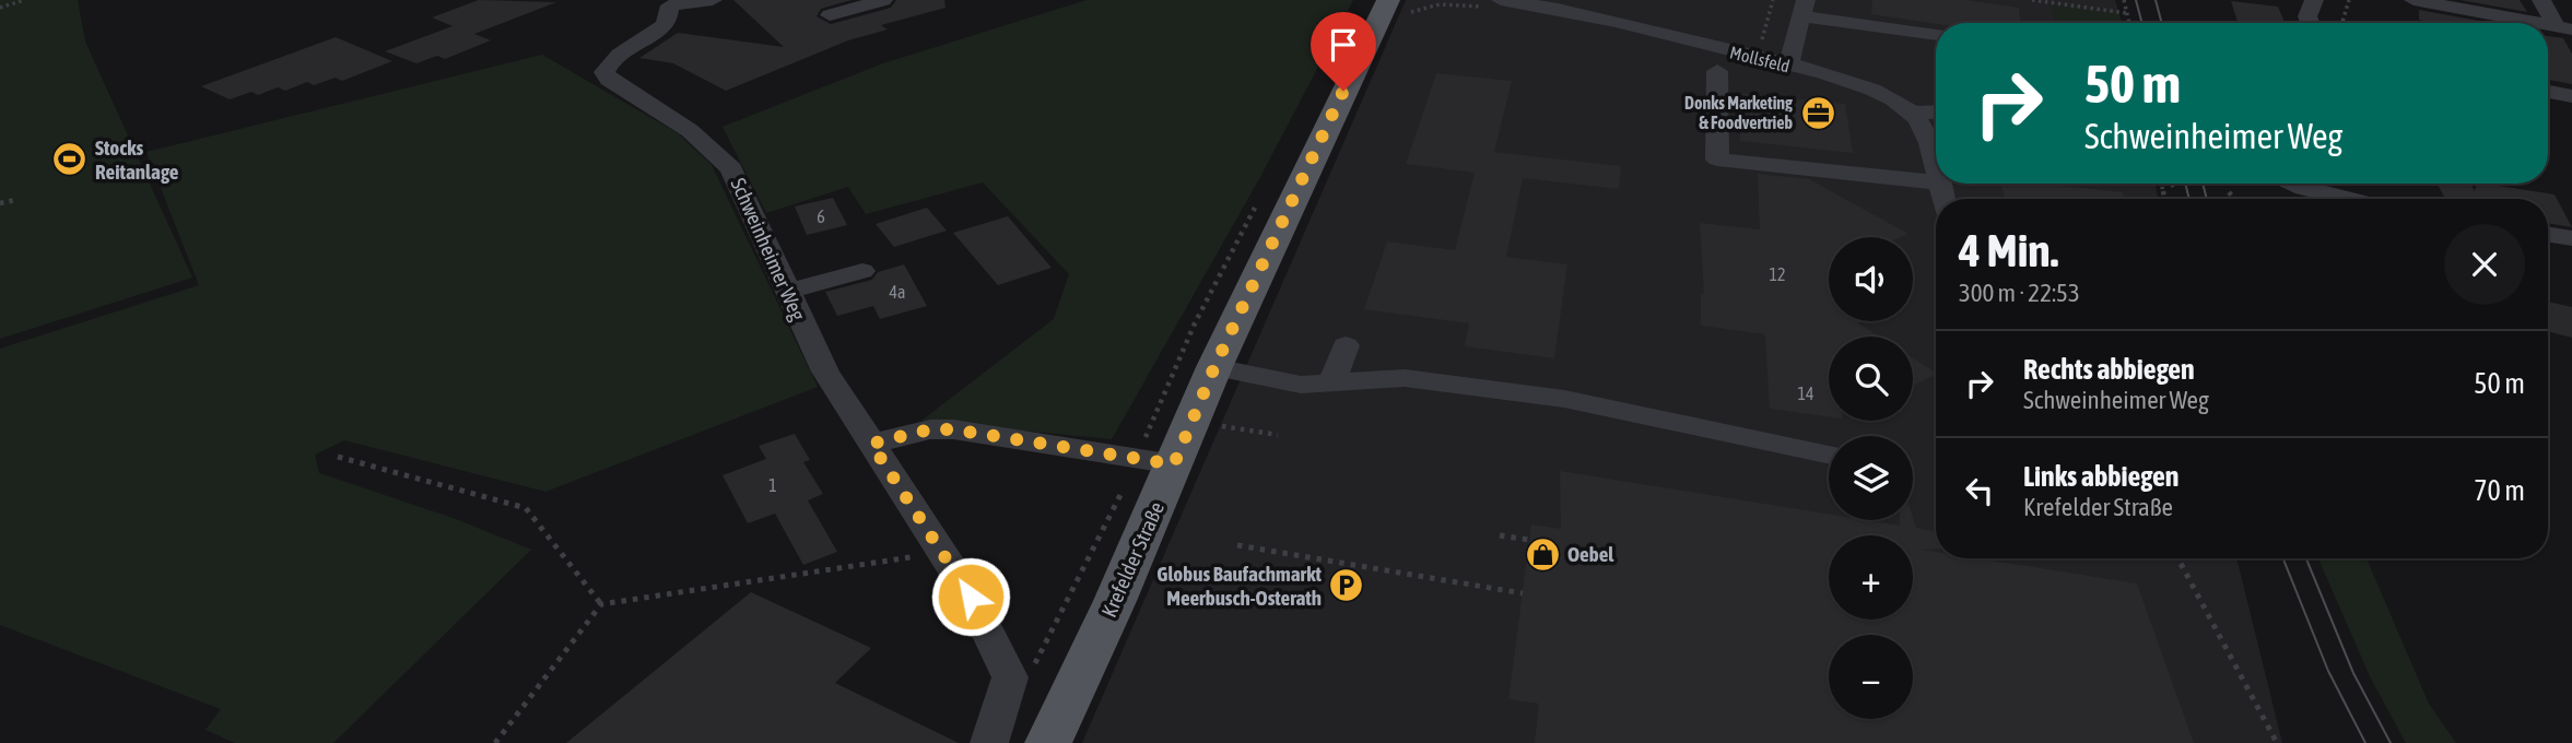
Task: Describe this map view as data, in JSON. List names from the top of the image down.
{
  "streets": {
    "main road": ["Krefelder Straße"],
    "street": ["Mollsfeld", "Schweinheimer Weg"]
  },
  "places": {
    "office": ["Donks Marketing & Foodvertrieb"],
    "sports": ["Stocks Reitanlage"],
    "shop": ["Oebel"],
    "parking": ["Globus Baufachmarkt Meerbusch-Osterath"]
  },
  "house_numbers": [
    "6",
    "12",
    "4a",
    "14",
    "1"
  ],
  "page": {
    "turn": ["50 m", "Schweinheimer Weg"],
    "heading": ["4 Min.", "300 m · 22:53"],
    "map_buttons": ["+", "−"],
    "list": [
      {
        "name": "Rechts abbiegen",
        "note": "Schweinheimer Weg",
        "value": "50 m"
      },
      {
        "name": "Links abbiegen",
        "note": "Krefelder Straße",
        "value": "70 m"
      }
    ]
  }
}
